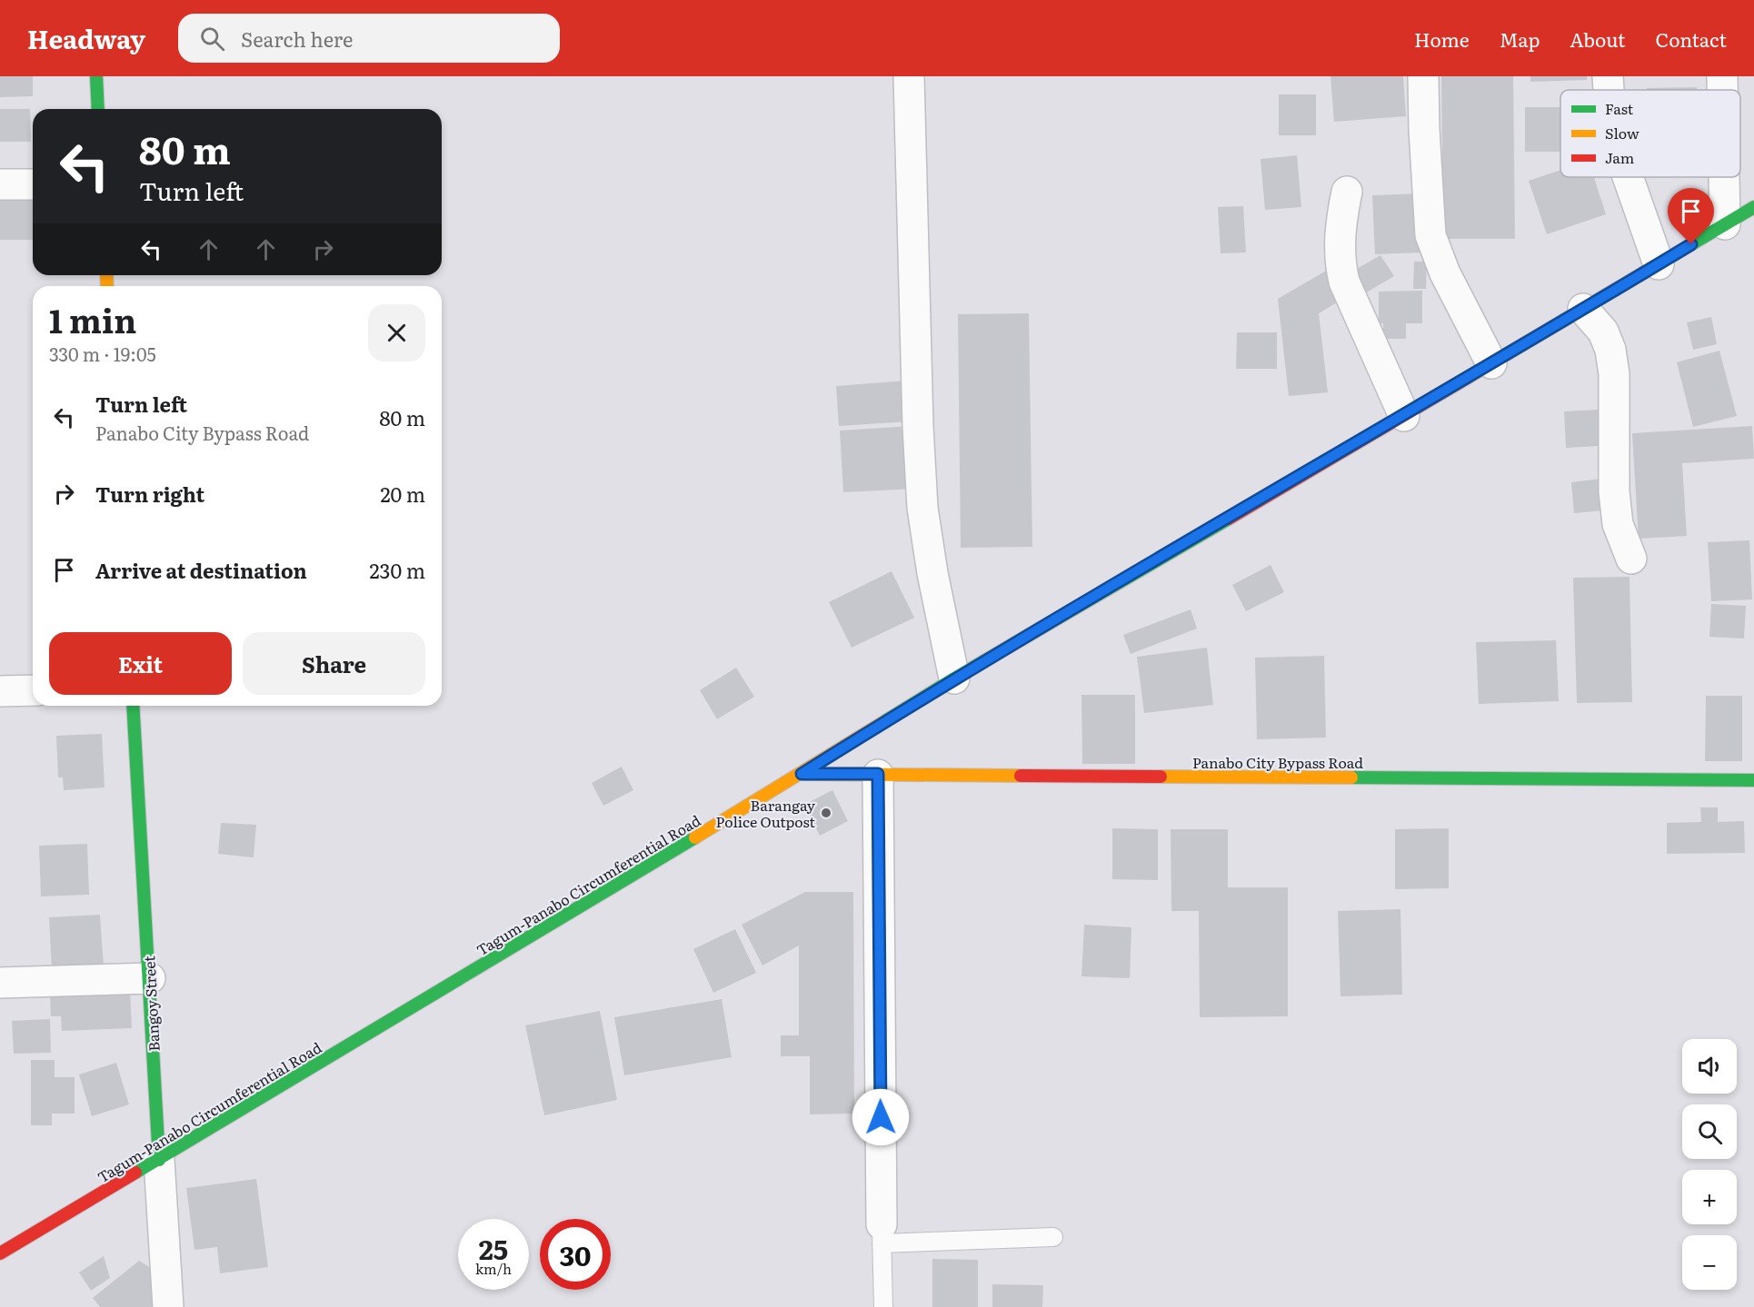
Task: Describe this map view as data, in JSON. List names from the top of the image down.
{
  "streets": {
    "main road": ["Panabo City Bypass Road", "Tagum-Panabo Circumferential Road", "Bangoy Street"]
  },
  "crossings": [
    ["Panabo City Bypass Road", "Tagum-Panabo Circumferential Road"],
    ["Tagum-Panabo Circumferential Road", "Bangoy Street"]
  ],
  "places": ["Barangay Police Outpost"],
  "legend": ["Fast", "Slow", "Jam"],
  "page": {
    "header": "Headway",
    "search": "Search here",
    "nav": [
      "Home",
      "Map",
      "About",
      "Contact"
    ],
    "turn": ["80 m", "Turn left"],
    "heading": ["1 min", "330 m · 19:05"],
    "list": [
      {
        "name": "Turn left",
        "note": "Panabo City Bypass Road",
        "value": "80 m"
      },
      {
        "name": "Turn right",
        "value": "20 m"
      },
      {
        "name": "Arrive at destination",
        "value": "230 m"
      }
    ],
    "buttons": ["Exit", "Share"],
    "map_buttons": ["+", "−"],
    "speed": "25 km/h",
    "limit": "30"
  }
}
